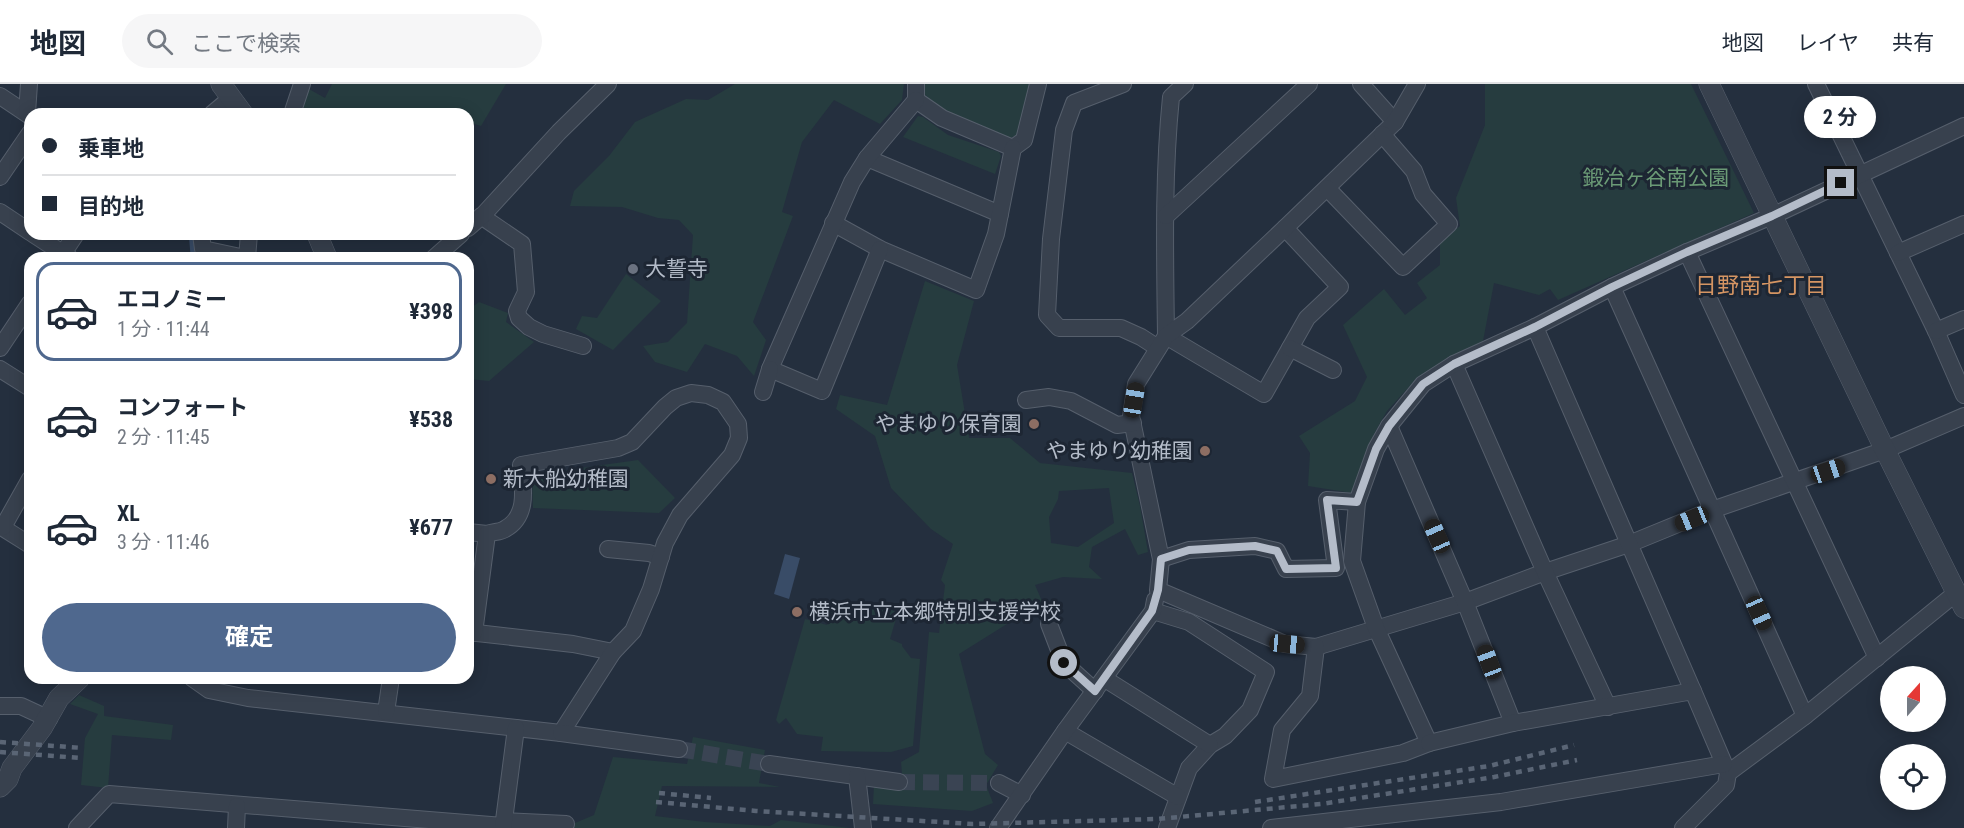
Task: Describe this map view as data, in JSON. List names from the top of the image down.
{
  "districts": ["日野南七丁目"],
  "parks": ["鍛冶ヶ谷南公園"],
  "places": [
    "大誓寺",
    "やまゆり保育園",
    "やまゆり幼稚園",
    "新大船幼稚園",
    "横浜市立本郷特別支援学校"
  ],
  "north": "top",
  "page": {
    "header": "地図",
    "search": "ここで検索",
    "nav": ["地図", "レイヤ", "共有"],
    "bubble": "2 分",
    "banner": ["乗車地", "目的地"],
    "list": [
      {
        "name": "エコノミー",
        "note": "1 分 · 11:44",
        "value": "¥398"
      },
      {
        "name": "コンフォート",
        "note": "2 分 · 11:45",
        "value": "¥538"
      },
      {
        "name": "XL",
        "note": "3 分 · 11:46",
        "value": "¥677"
      }
    ],
    "buttons": "確定"
  }
}
